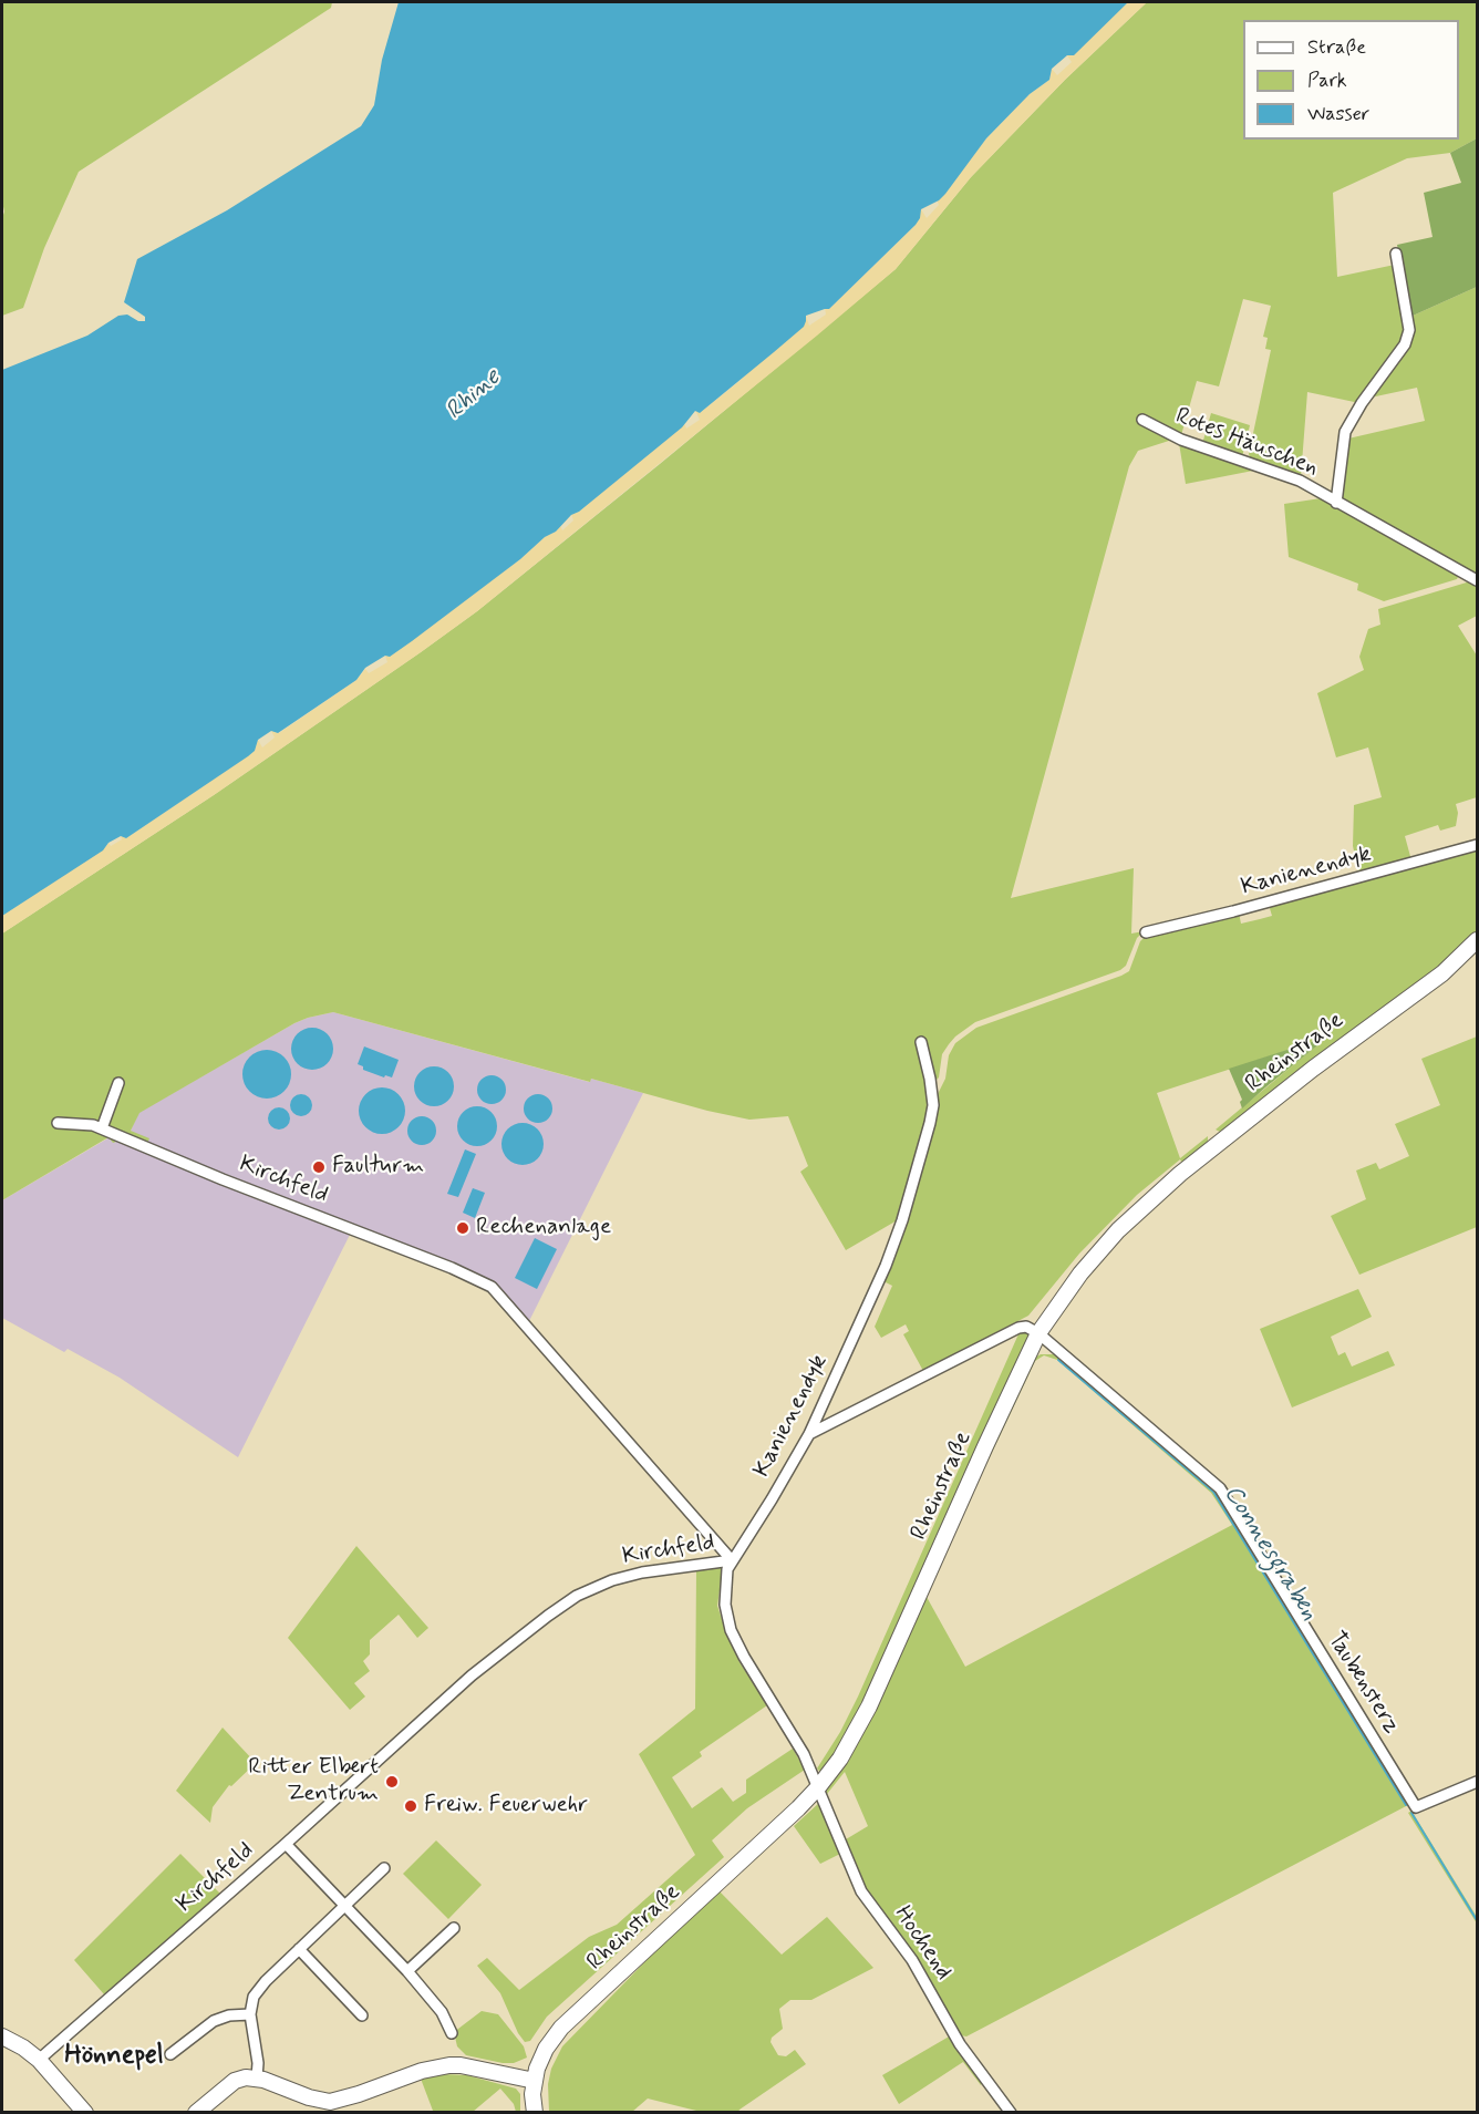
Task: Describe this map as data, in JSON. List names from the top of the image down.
{
  "streets": {
    "main road": ["Rheinstraße"],
    "street": [
      "Rotes Häuschen",
      "Kanienendyk",
      "Kirchfeld",
      "Taubensterz",
      "Hochend"
    ]
  },
  "crossings": [
    ["Kanienendyk", "Rheinstraße"],
    ["Kanienendyk", "Kirchfeld"],
    ["Kanienendyk", "Hochend"],
    ["Rheinstraße", "Taubensterz"],
    ["Rheinstraße", "Hochend"]
  ],
  "districts": ["Hönnepel"],
  "water": ["Rhine", "Connesgraben"],
  "places": [
    "Faulturm",
    "Rechenanlage",
    "Ritter Elbert Zentrum",
    "Freiw. Feuerwehr"
  ],
  "legend": ["Straße", "Park", "Wasser"]
}
